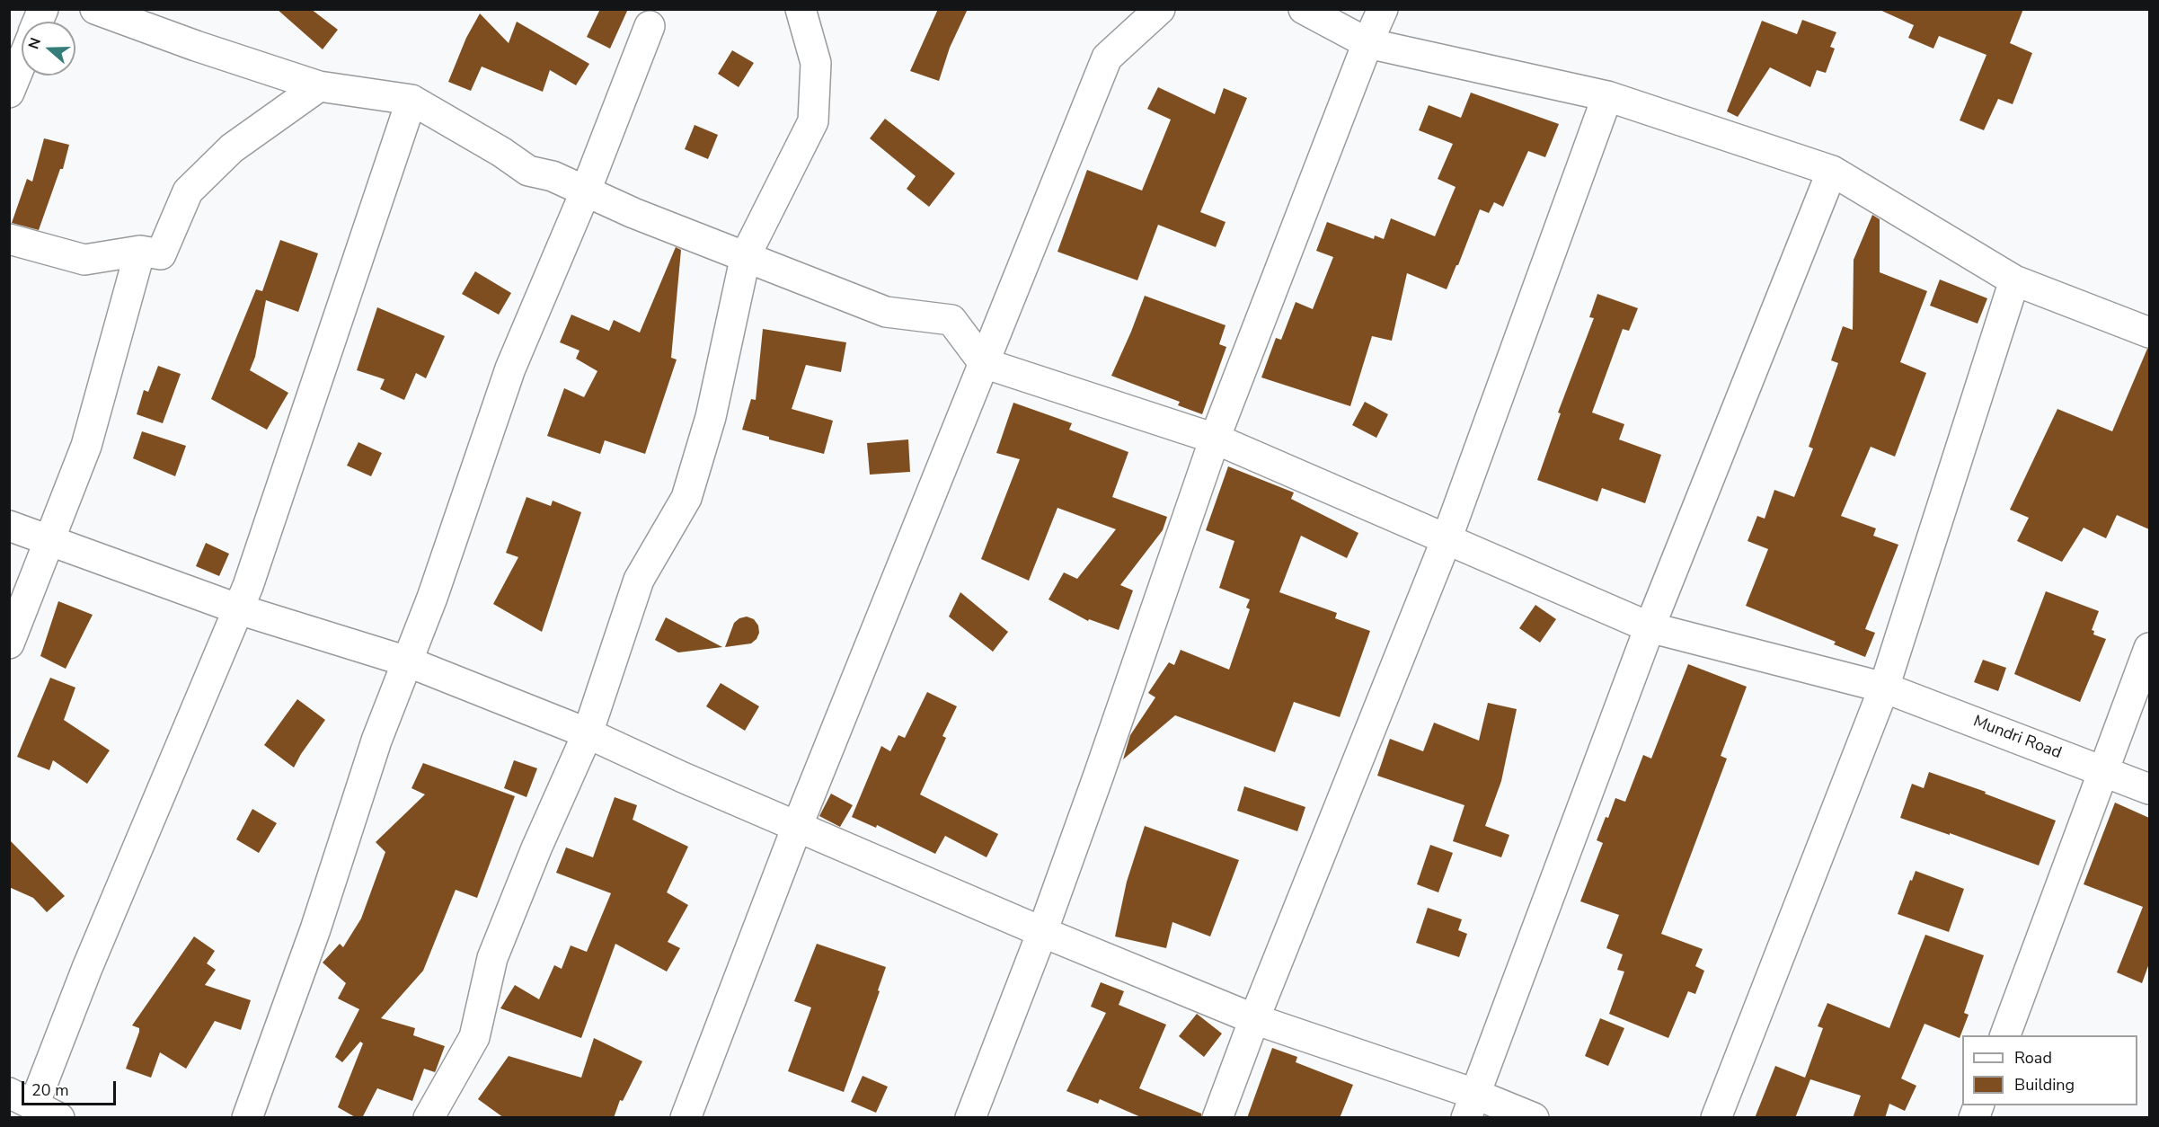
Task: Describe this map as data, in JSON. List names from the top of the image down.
{
  "streets": {
    "street": ["Mundri Road"]
  },
  "legend": ["Road", "Building"],
  "scale_bar": "20 m",
  "north": "left"
}
